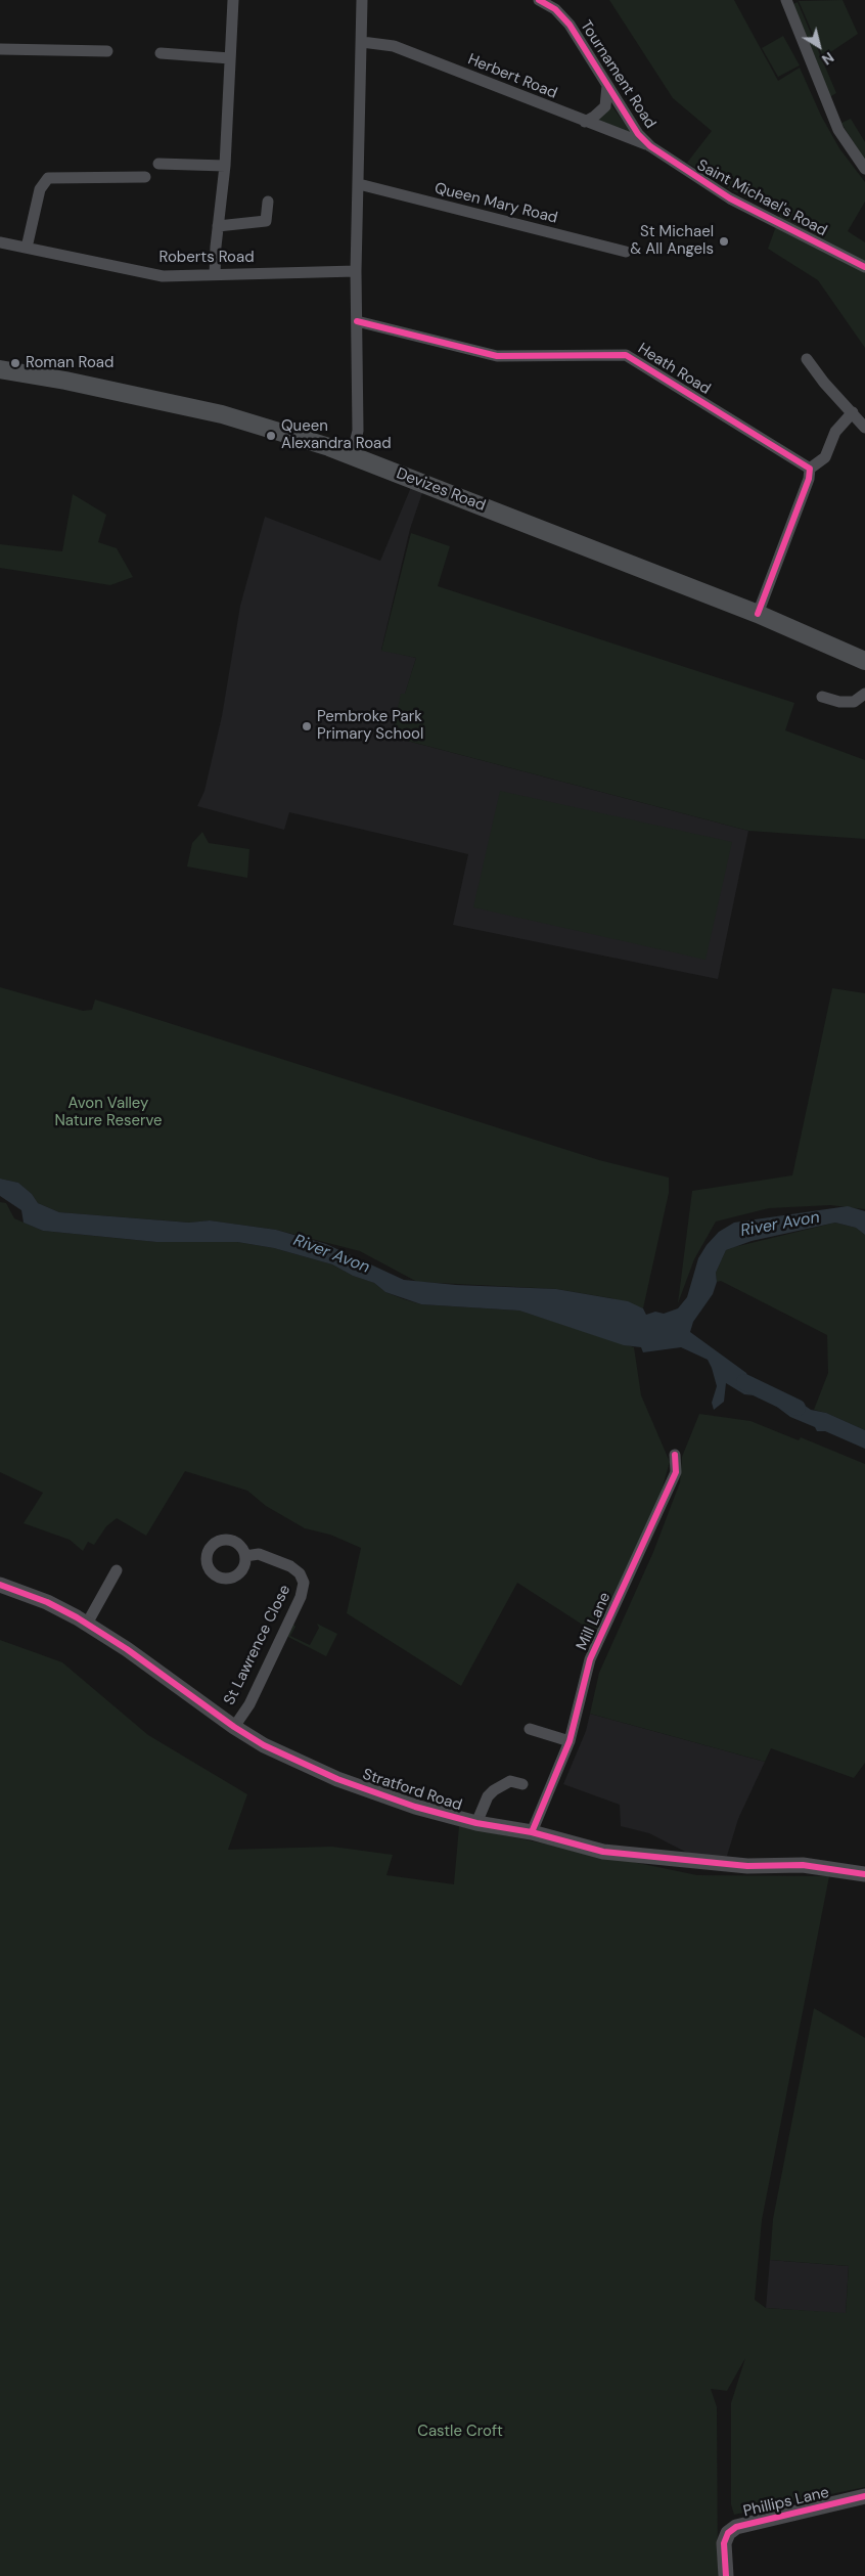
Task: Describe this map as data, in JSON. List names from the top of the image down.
{
  "streets": {
    "main road": ["Devizes Road"],
    "street": [
      "Tournament Road",
      "Herbert Road",
      "Saint Michael's Road",
      "Queen Mary Road",
      "Roberts Road",
      "Heath Road",
      "Mill Lane",
      "St Lawrence Close",
      "Stratford Road",
      "Phillips Lane"
    ]
  },
  "crossings": [
    ["Tournament Road", "Herbert Road"],
    ["Tournament Road", "Saint Michael's Road"],
    ["Herbert Road", "Saint Michael's Road"],
    ["Mill Lane", "Stratford Road"],
    ["St Lawrence Close", "Stratford Road"]
  ],
  "water": ["River Avon"],
  "parks": ["Avon Valley Nature Reserve", "Castle Croft"],
  "places": [
    "St Michael & All Angels",
    "Roman Road",
    "Queen Alexandra Road",
    "Pembroke Park Primary School"
  ],
  "north": "bottom right"
}
